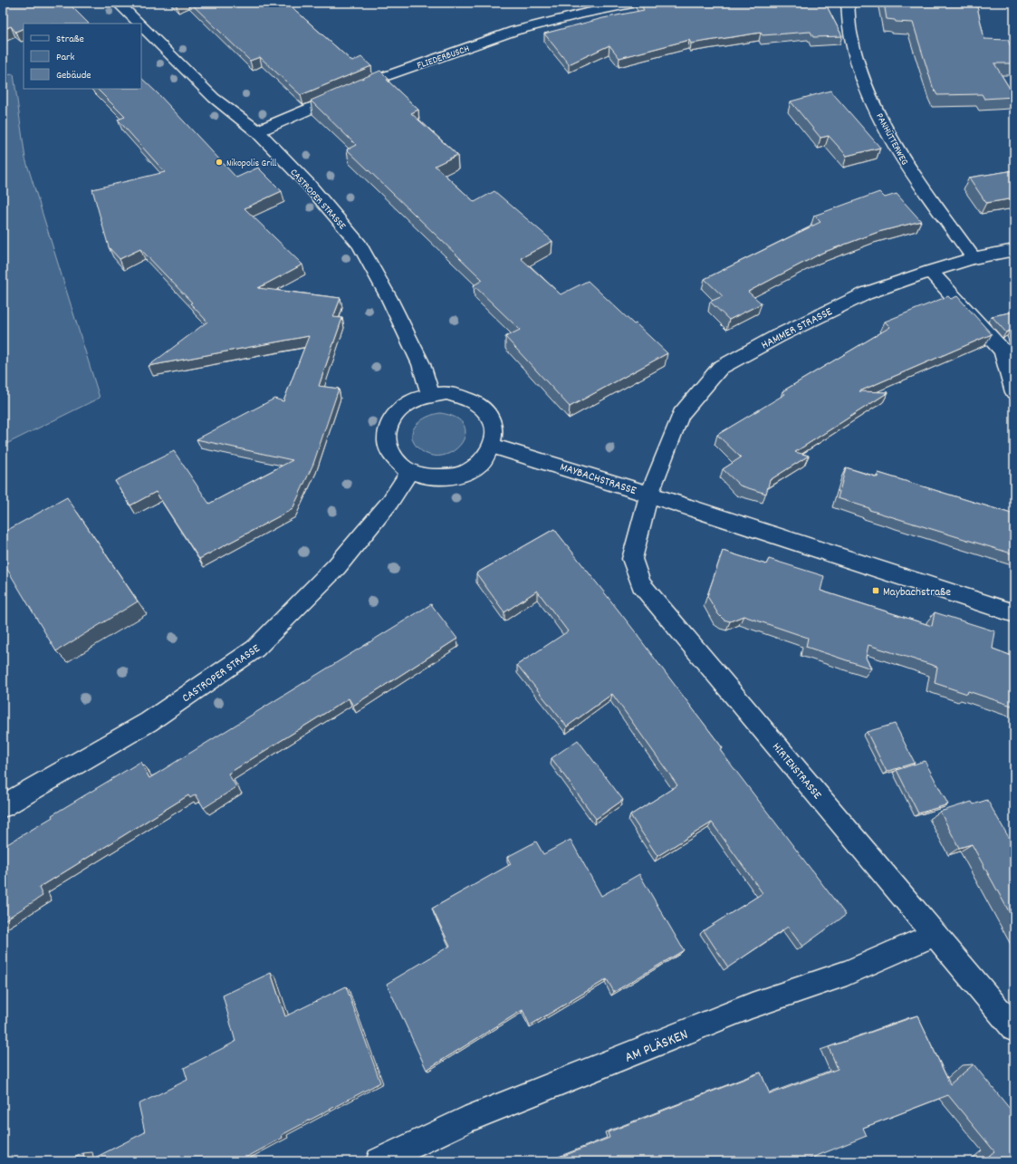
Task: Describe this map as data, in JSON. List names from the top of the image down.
{
  "streets": {
    "street": [
      "FLIEDERBUSCH",
      "PANHÜTTERWEG",
      "CASTROPER STRASSE",
      "HAMMER STRASSE",
      "MAYBACHSTRASSE",
      "HIRTENSTRASSE",
      "AM PLÄSKEN"
    ]
  },
  "crossings": [
    ["FLIEDERBUSCH", "CASTROPER STRASSE"],
    ["PANHÜTTERWEG", "HAMMER STRASSE"],
    ["CASTROPER STRASSE", "MAYBACHSTRASSE"],
    ["HAMMER STRASSE", "MAYBACHSTRASSE"],
    ["HAMMER STRASSE", "HIRTENSTRASSE"],
    ["MAYBACHSTRASSE", "HIRTENSTRASSE"],
    ["HIRTENSTRASSE", "AM PLÄSKEN"]
  ],
  "places": {
    "other": ["Nikopolis Grill"],
    "transit": ["Maybachstraße"]
  },
  "legend": ["Straße", "Park", "Gebäude"]
}
